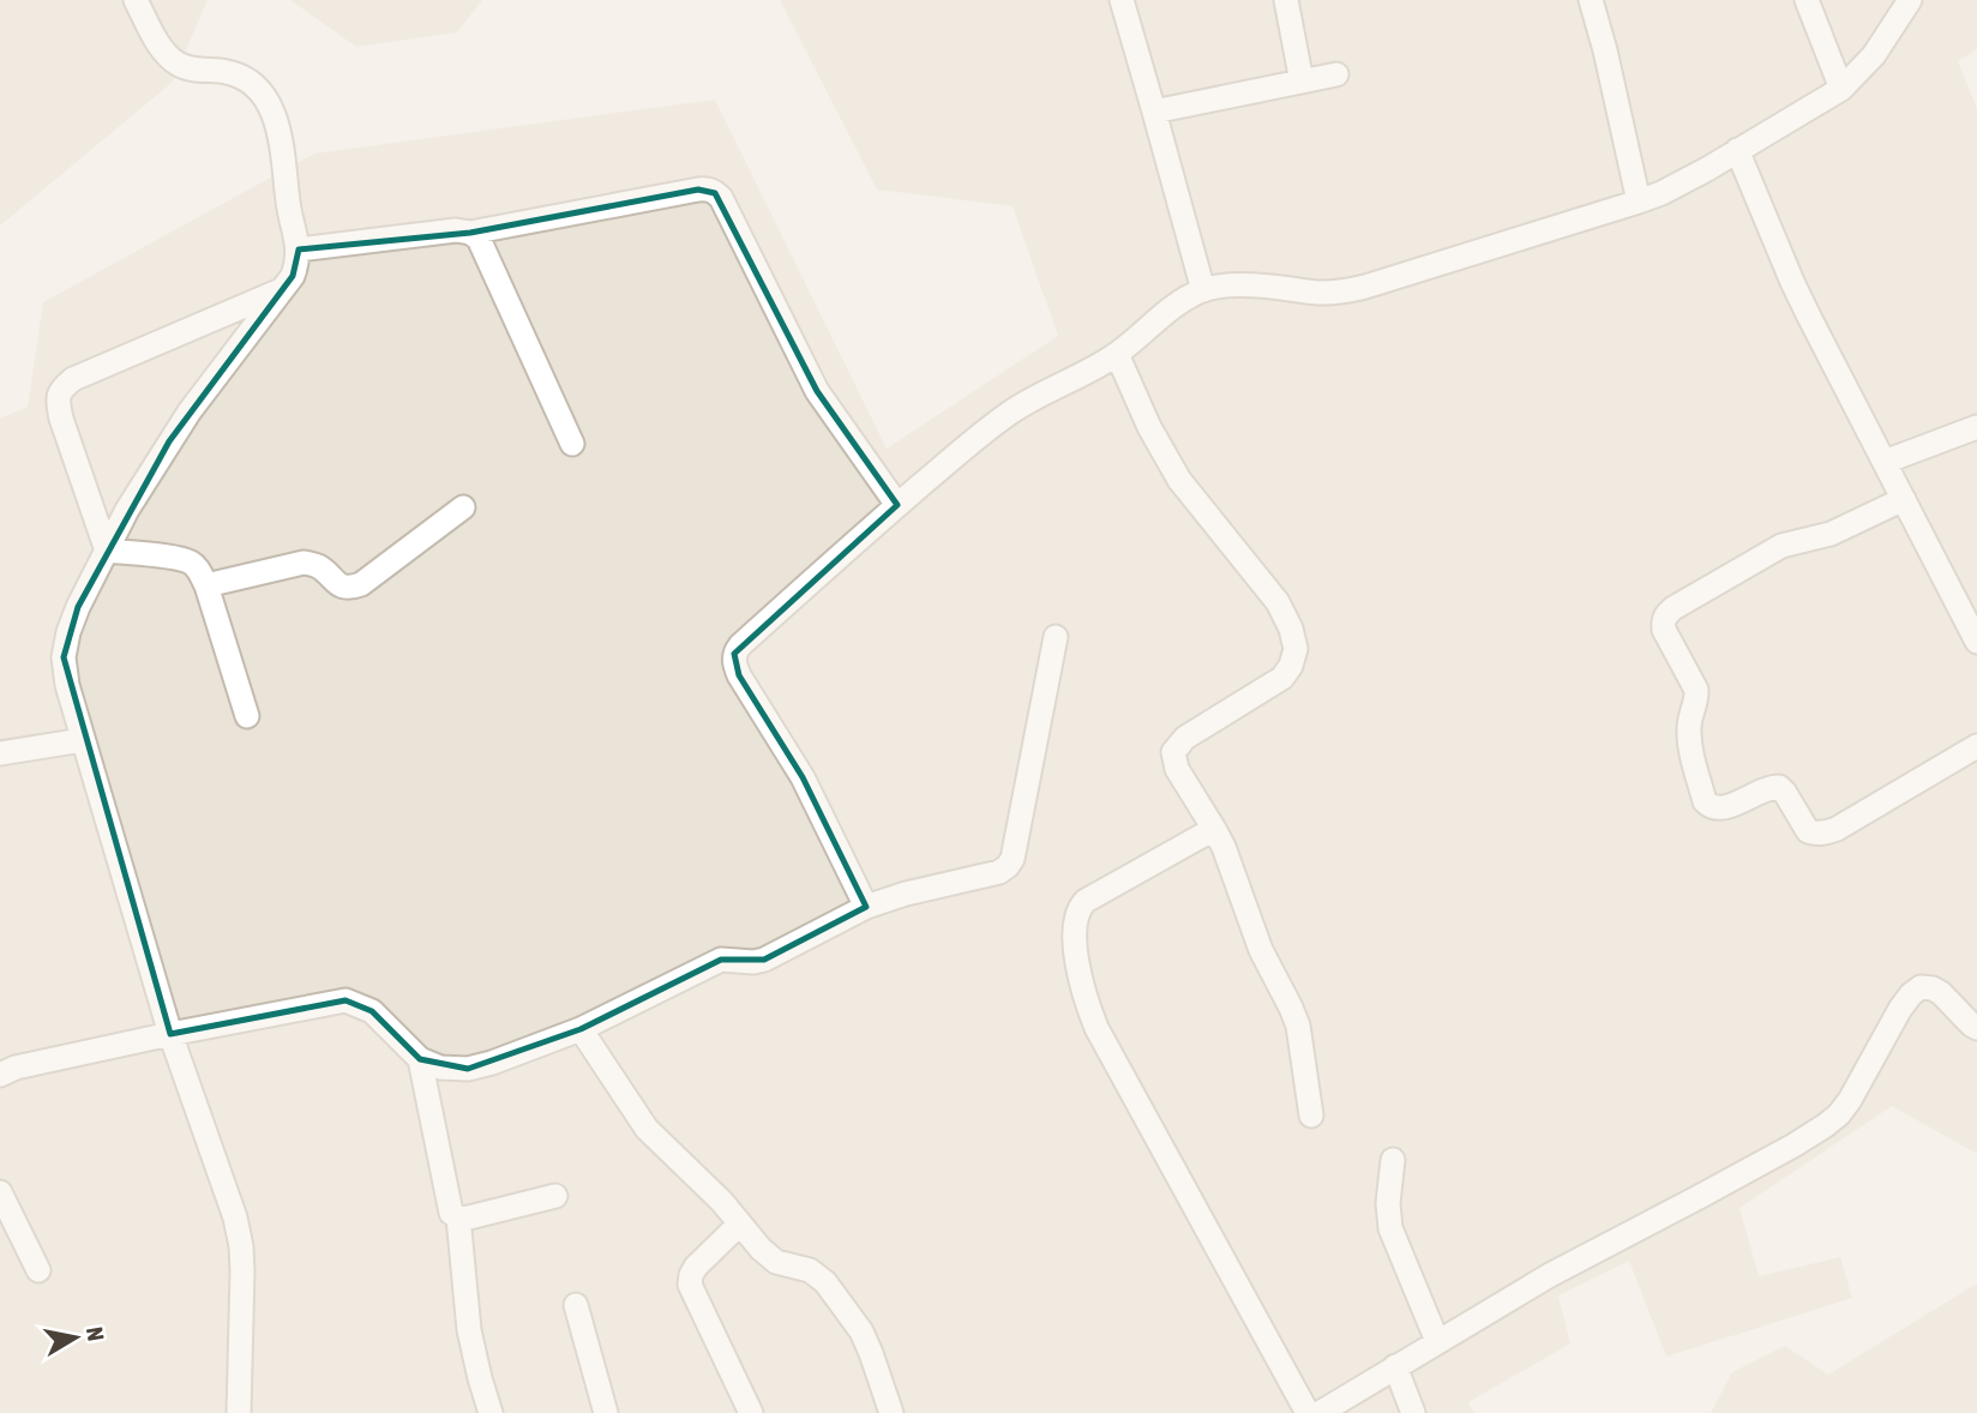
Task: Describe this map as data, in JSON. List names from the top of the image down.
{
  "north": "right"
}
